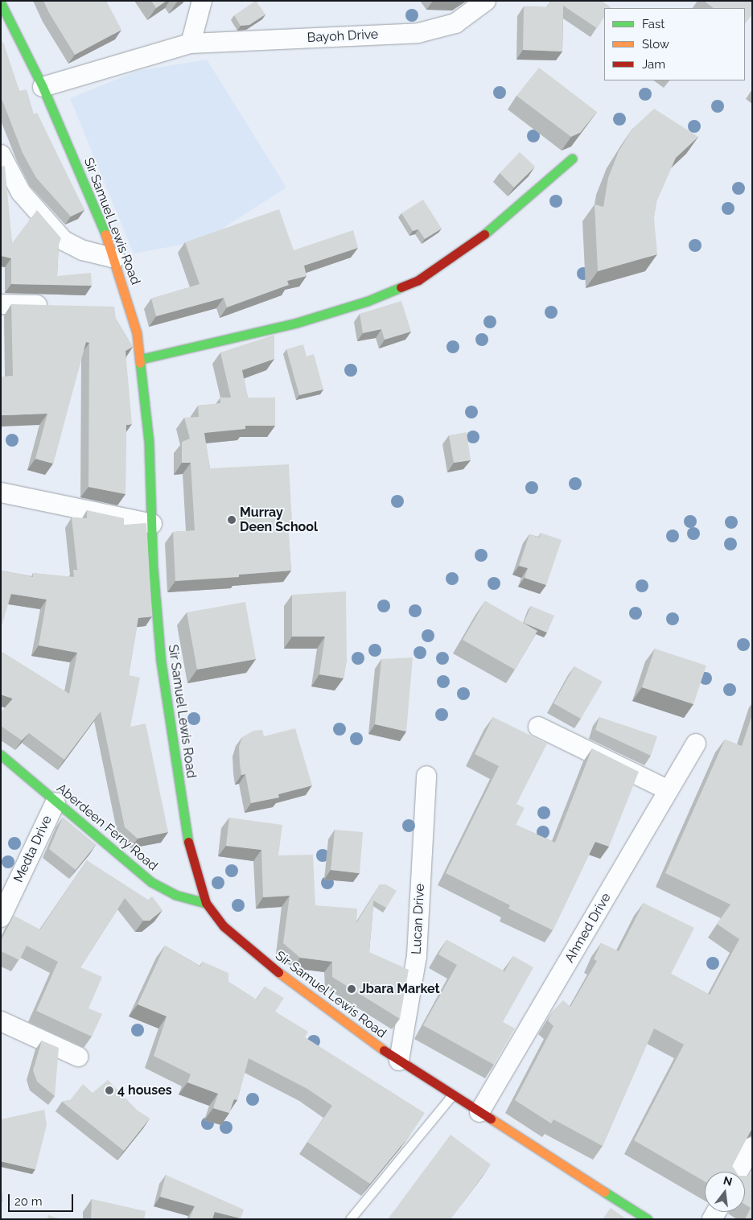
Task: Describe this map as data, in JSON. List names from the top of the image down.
{
  "streets": {
    "main road": ["Sir Samuel Lewis Road", "Aberdeen Ferry Road"],
    "street": [
      "Bayoh Drive",
      "Medta Drive",
      "Lucan Drive",
      "Ahmed Drive"
    ]
  },
  "crossings": [
    ["Bayoh Drive", "Sir Samuel Lewis Road"],
    ["Sir Samuel Lewis Road", "Aberdeen Ferry Road"],
    ["Sir Samuel Lewis Road", "Lucan Drive"],
    ["Sir Samuel Lewis Road", "Ahmed Drive"],
    ["Aberdeen Ferry Road", "Medta Drive"]
  ],
  "places": ["Murray Deen School", "Jbara Market", "4 houses"],
  "legend": ["Fast", "Slow", "Jam"],
  "scale_bar": "20 m",
  "north": "top"
}
